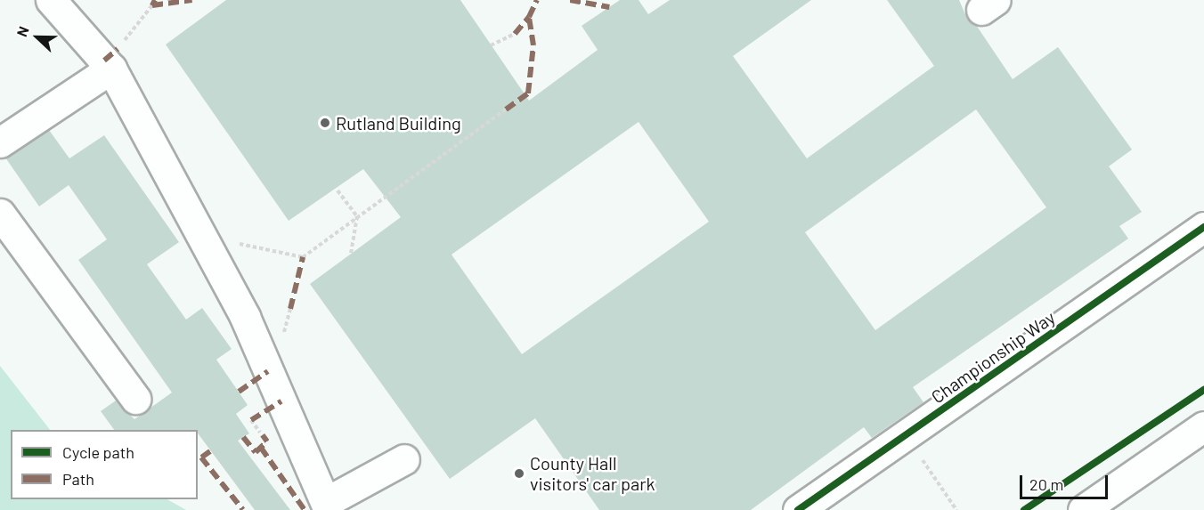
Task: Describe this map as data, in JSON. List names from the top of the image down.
{
  "streets": {
    "main road": ["Championship Way"]
  },
  "places": ["Rutland Building", "County Hall visitors' car park"],
  "legend": ["Cycle path", "Path"],
  "scale_bar": "20 m",
  "north": "left"
}
